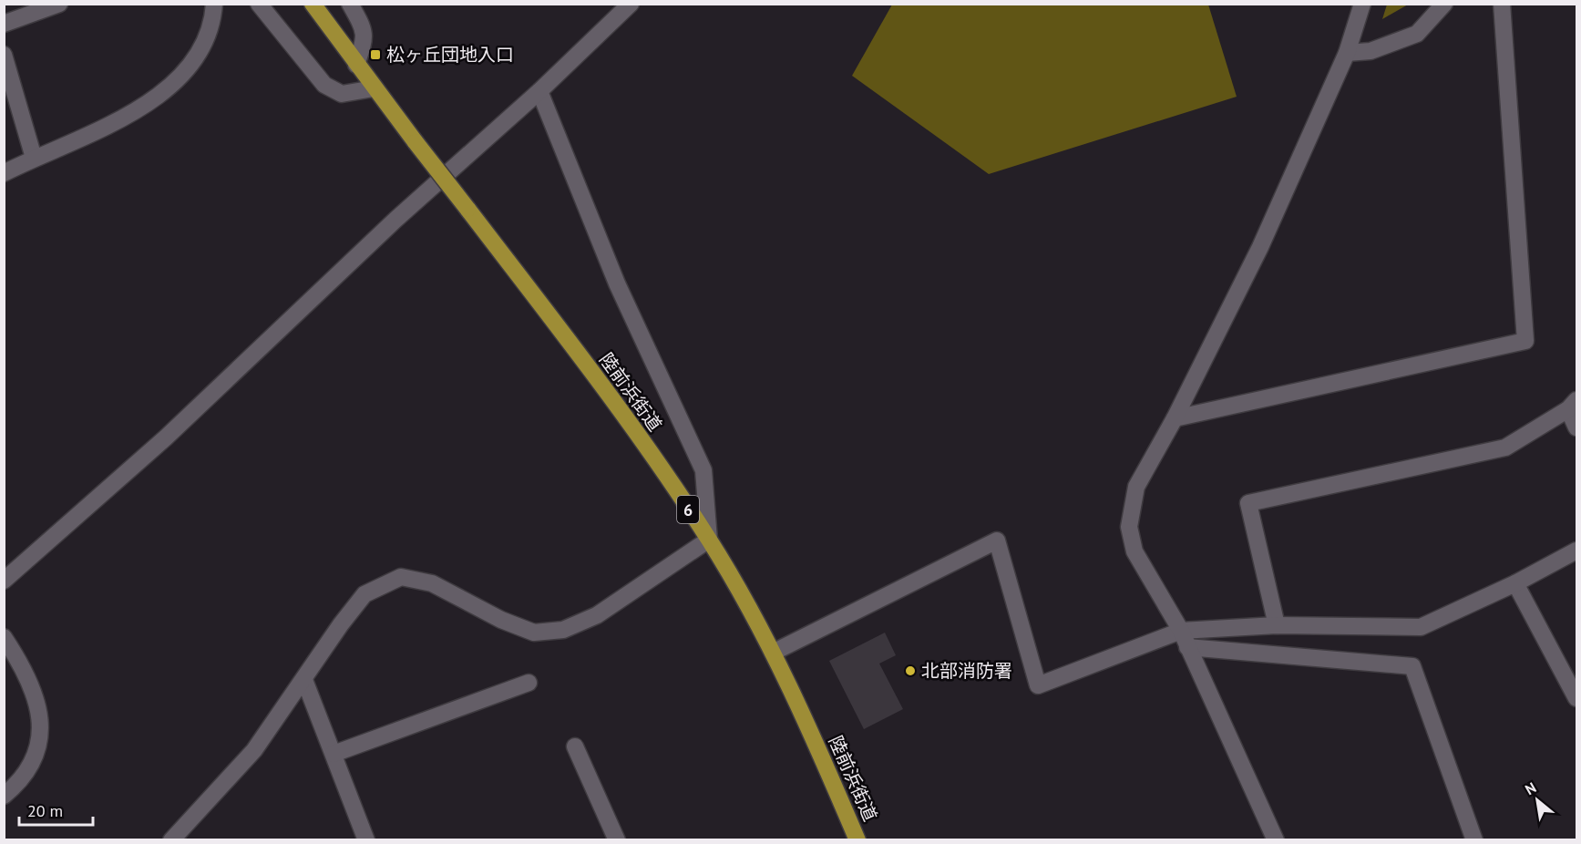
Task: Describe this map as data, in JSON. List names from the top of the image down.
{
  "streets": {
    "highway": ["陸前浜街道", "6"]
  },
  "places": {
    "transit": ["松ヶ丘団地入口"],
    "other": ["北部消防署"]
  },
  "scale_bar": "20 m",
  "north": "top left"
}
